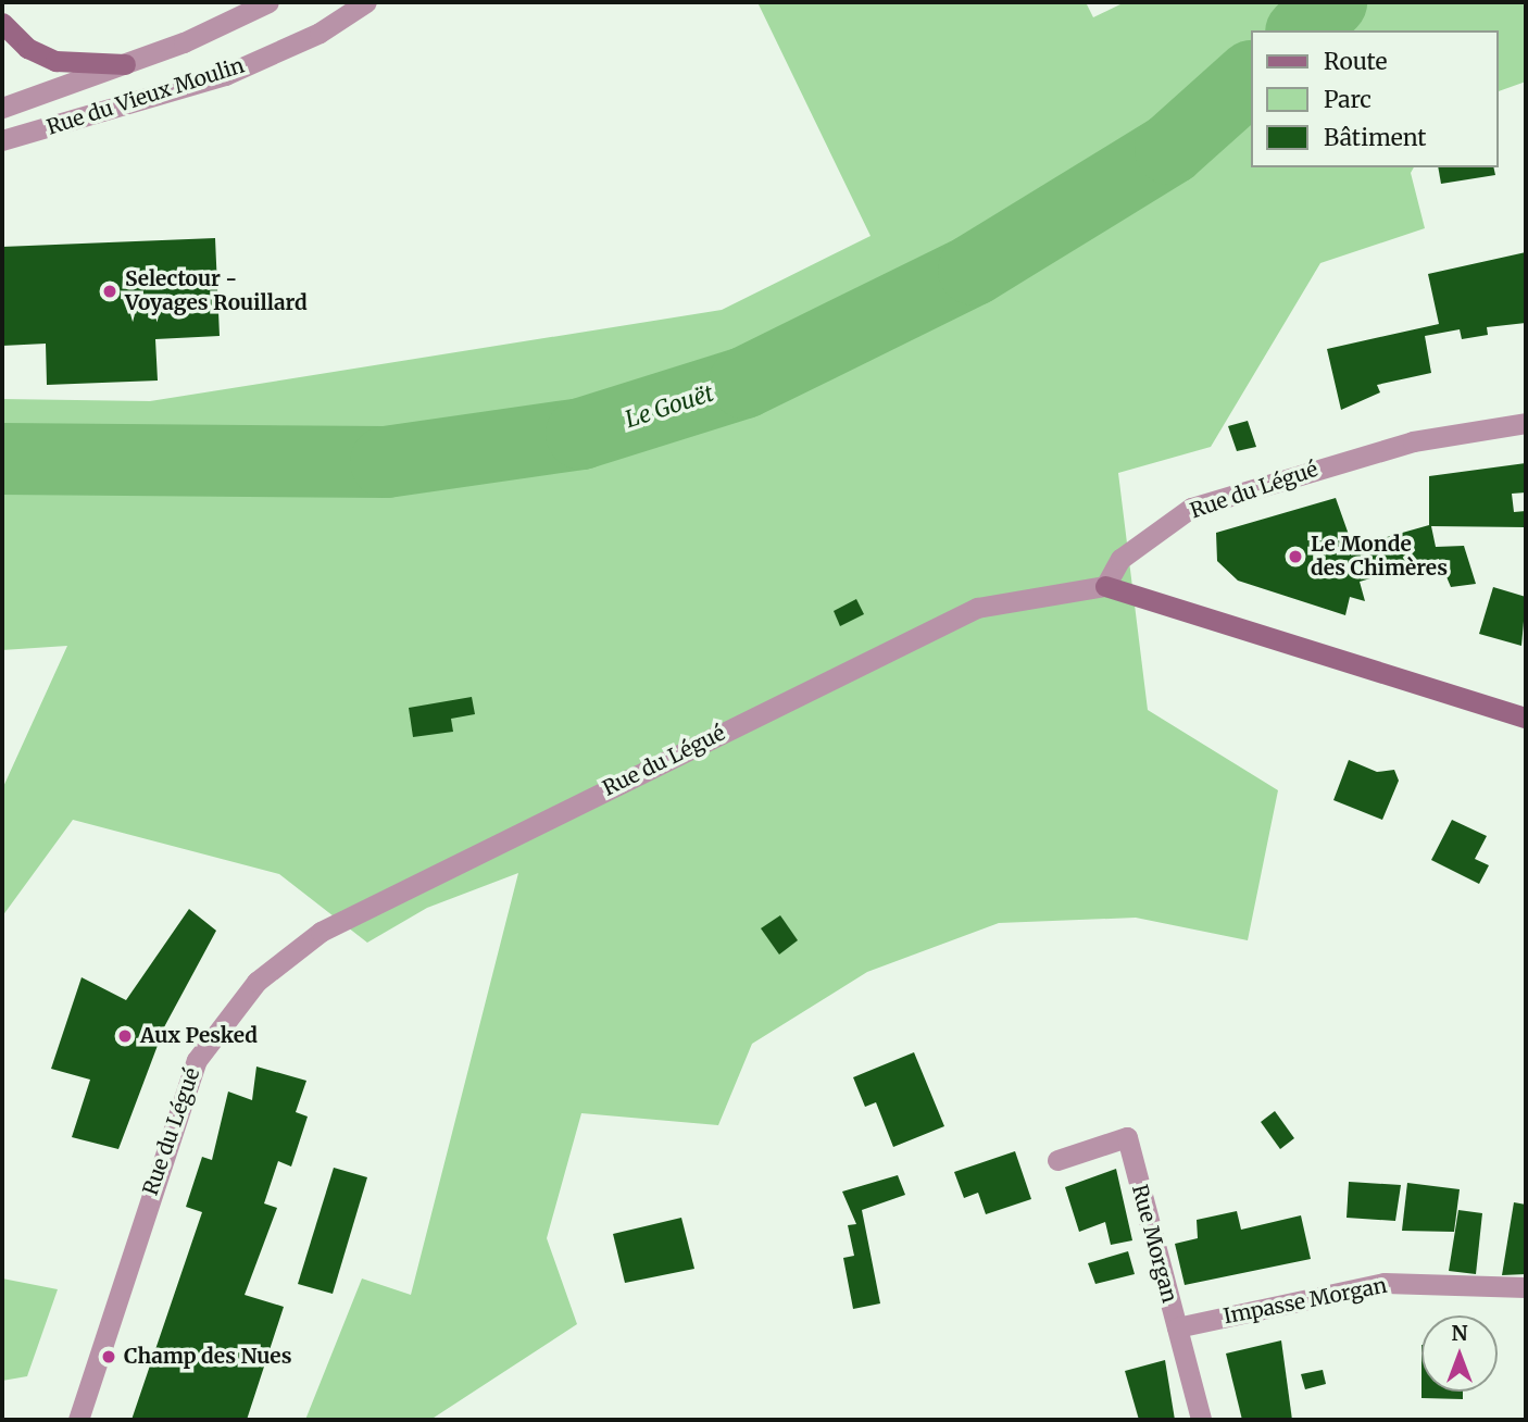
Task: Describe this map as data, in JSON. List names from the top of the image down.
{
  "streets": {
    "street": [
      "Rue du Vieux Moulin",
      "Rue du Légué",
      "Rue Morgan",
      "Impasse Morgan"
    ]
  },
  "crossings": [
    ["Rue Morgan", "Impasse Morgan"]
  ],
  "water": ["Le Gouët"],
  "places": [
    "Selectour - Voyages Rouillard",
    "Le Monde des Chimères",
    "Aux Pesked",
    "Champ des Nues"
  ],
  "legend": ["Route", "Parc", "Bâtiment"],
  "north": "top"
}
